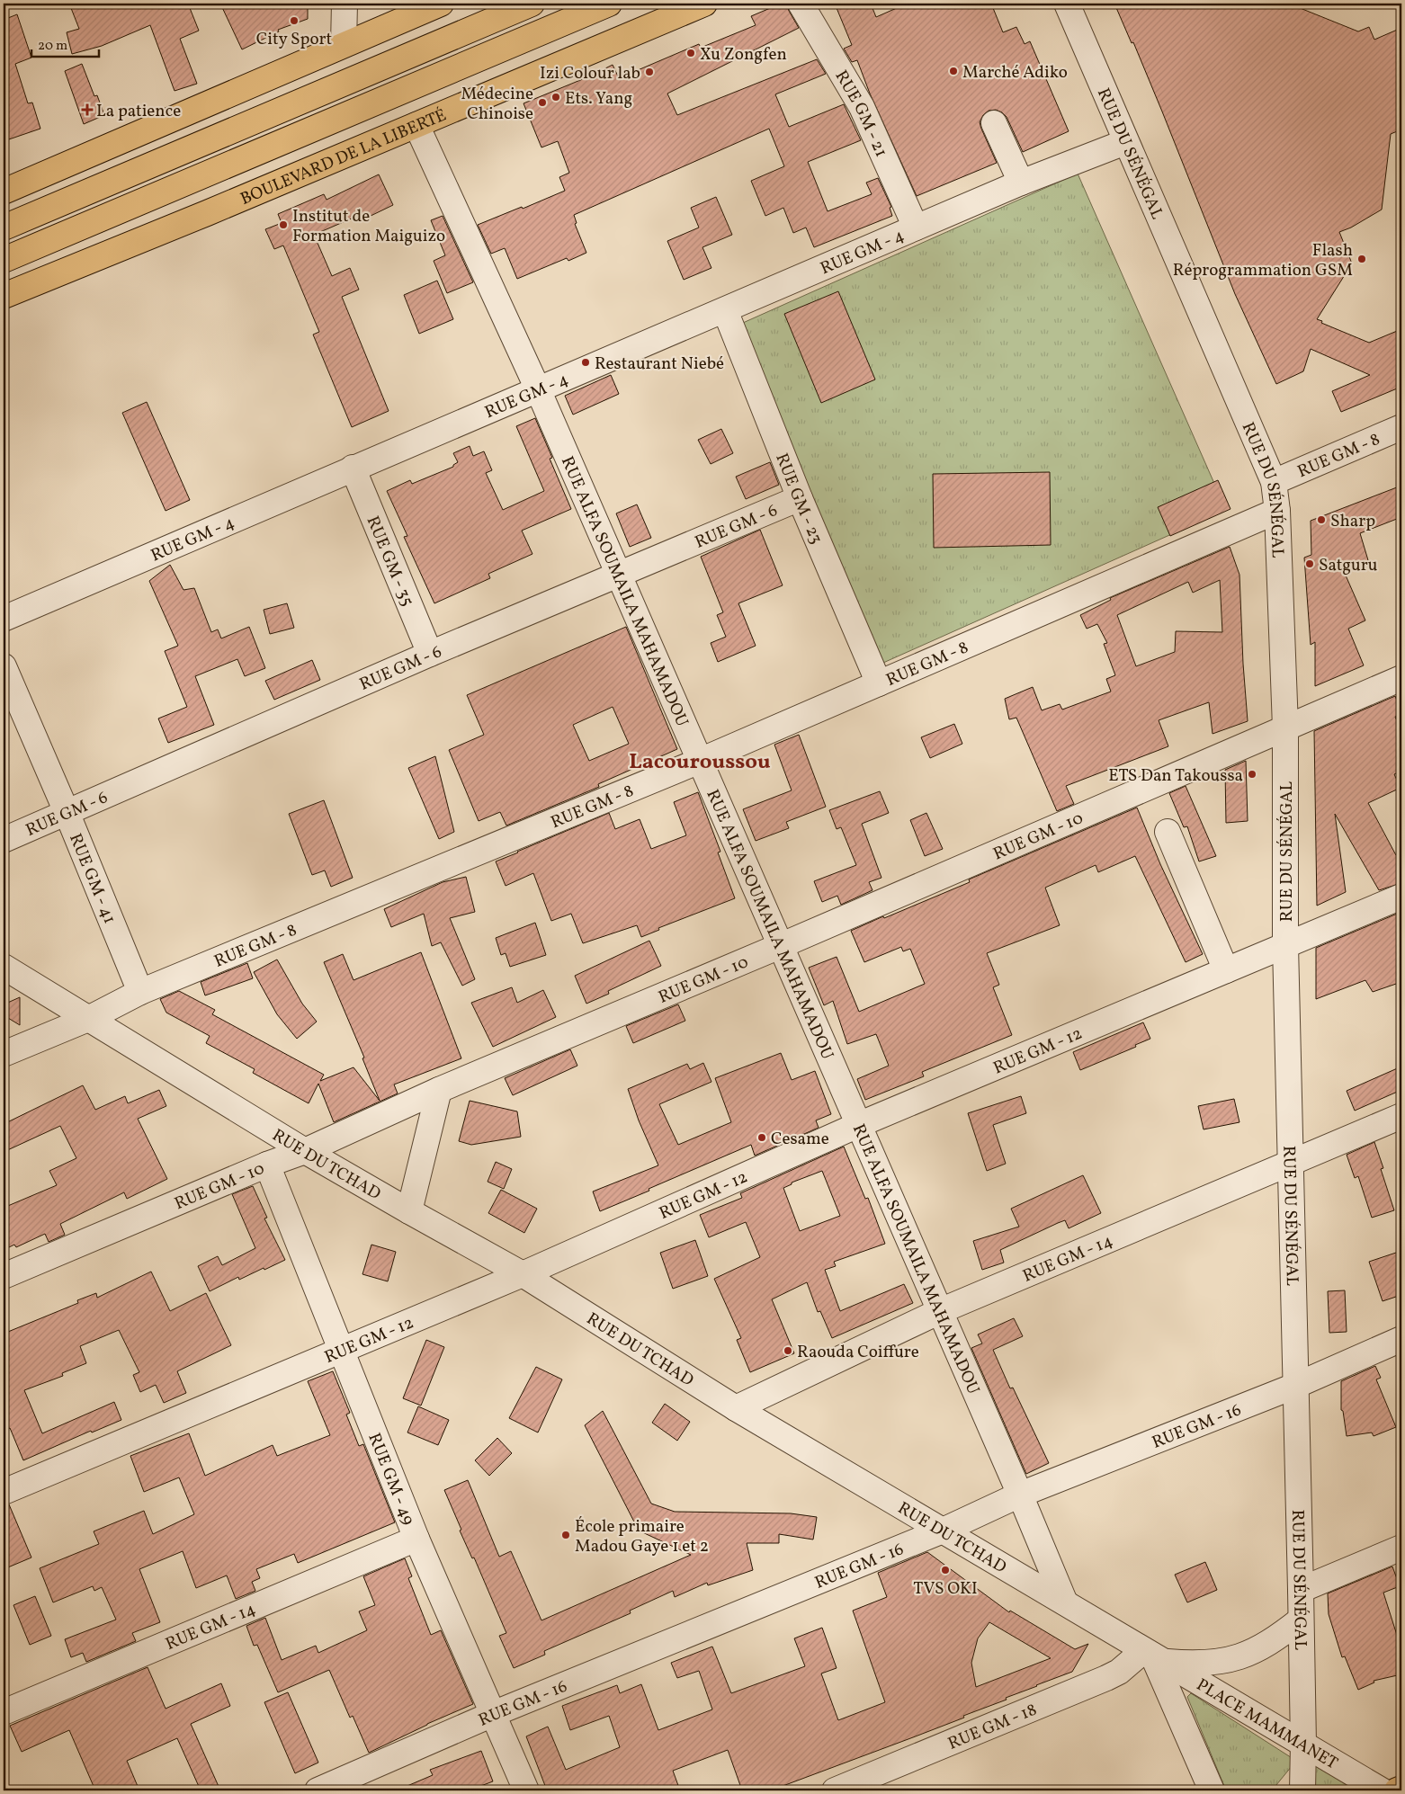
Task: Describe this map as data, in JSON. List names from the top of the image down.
{
  "streets": {
    "main road": ["BOULEVARD DE LA LIBERTÉ"],
    "street": [
      "RUE GM - 21",
      "RUE DU SÉNÉGAL",
      "RUE GM - 4",
      "RUE GM - 8",
      "RUE GM - 23",
      "RUE GM - 6",
      "RUE GM - 35",
      "RUE ALFA SOUMAILA MAHAMADOU",
      "RUE GM - 10",
      "RUE GM - 41",
      "RUE GM - 12",
      "RUE DU TCHAD",
      "RUE GM - 14",
      "RUE GM - 16",
      "RUE GM - 49",
      "PLACE MAMMANET",
      "RUE GM - 18"
    ]
  },
  "crossings": [
    ["RUE GM - 21", "RUE GM - 4"],
    ["RUE DU SÉNÉGAL", "RUE GM - 4"],
    ["RUE DU SÉNÉGAL", "RUE GM - 8"],
    ["RUE DU SÉNÉGAL", "RUE GM - 10"],
    ["RUE DU SÉNÉGAL", "RUE GM - 12"],
    ["RUE DU SÉNÉGAL", "RUE GM - 14"],
    ["RUE DU SÉNÉGAL", "RUE GM - 16"],
    ["RUE DU SÉNÉGAL", "PLACE MAMMANET"],
    ["BOULEVARD DE LA LIBERTÉ", "RUE ALFA SOUMAILA MAHAMADOU"],
    ["RUE GM - 4", "RUE GM - 23"],
    ["RUE GM - 4", "RUE GM - 35"],
    ["RUE GM - 4", "RUE ALFA SOUMAILA MAHAMADOU"],
    ["RUE GM - 8", "RUE GM - 23"],
    ["RUE GM - 8", "RUE ALFA SOUMAILA MAHAMADOU"],
    ["RUE GM - 8", "RUE GM - 41"],
    ["RUE GM - 8", "RUE DU TCHAD"],
    ["RUE GM - 23", "RUE GM - 6"],
    ["RUE GM - 6", "RUE GM - 35"],
    ["RUE GM - 6", "RUE ALFA SOUMAILA MAHAMADOU"],
    ["RUE GM - 6", "RUE GM - 41"],
    ["RUE ALFA SOUMAILA MAHAMADOU", "RUE GM - 10"],
    ["RUE ALFA SOUMAILA MAHAMADOU", "RUE GM - 12"],
    ["RUE ALFA SOUMAILA MAHAMADOU", "RUE DU TCHAD"],
    ["RUE ALFA SOUMAILA MAHAMADOU", "RUE GM - 14"],
    ["RUE ALFA SOUMAILA MAHAMADOU", "RUE GM - 16"],
    ["RUE GM - 10", "RUE DU TCHAD"],
    ["RUE GM - 10", "RUE GM - 49"],
    ["RUE GM - 12", "RUE DU TCHAD"],
    ["RUE GM - 12", "RUE GM - 49"],
    ["RUE DU TCHAD", "RUE GM - 14"],
    ["RUE DU TCHAD", "RUE GM - 16"],
    ["RUE DU TCHAD", "PLACE MAMMANET"],
    ["RUE DU TCHAD", "RUE GM - 18"],
    ["RUE GM - 14", "RUE GM - 49"],
    ["RUE GM - 16", "RUE GM - 49"],
    ["PLACE MAMMANET", "RUE GM - 18"]
  ],
  "districts": ["Lacouroussou"],
  "places": {
    "other": [
      "City Sport",
      "Xu Zongfen",
      "Marché Adiko",
      "Izi Colour lab",
      "Ets. Yang",
      "Médecine Chinoise",
      "Institut de Formation Maiguizo",
      "Flash Réprogrammation GSM",
      "Restaurant Niebé",
      "Sharp",
      "Satguru",
      "ETS Dan Takoussa",
      "Cesame",
      "Raouda Coiffure",
      "École primaire Madou Gaye 1 et 2",
      "TVS OKI"
    ],
    "health": ["La patience"]
  },
  "scale_bar": "20 m"
}
